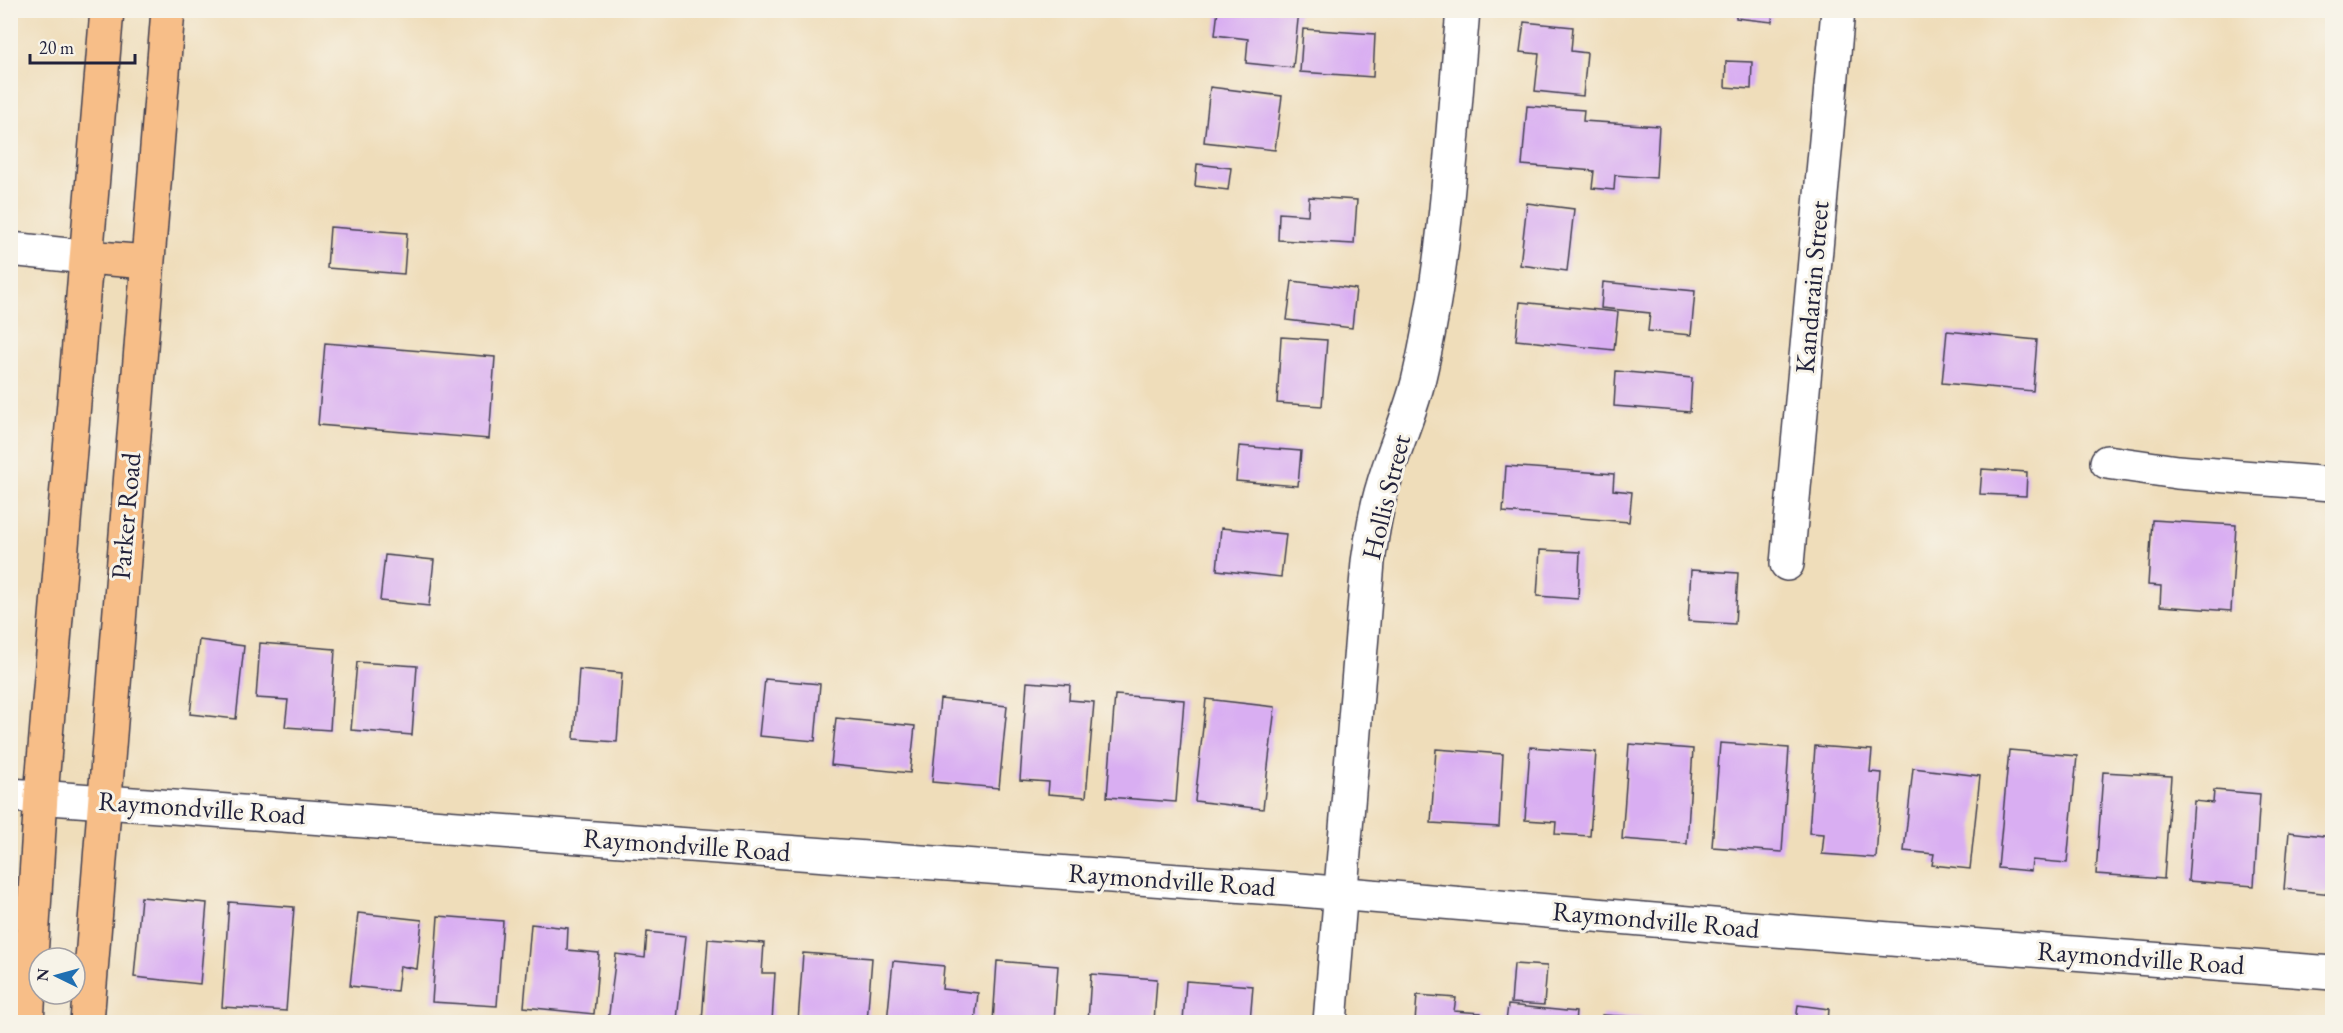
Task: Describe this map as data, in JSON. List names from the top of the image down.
{
  "streets": {
    "main road": ["Parker Road"],
    "street": ["Kandarain Street", "Hollis Street", "Raymondville Road"]
  },
  "crossings": [
    ["Hollis Street", "Raymondville Road"],
    ["Parker Road", "Raymondville Road"]
  ],
  "scale_bar": "20 m",
  "north": "left"
}
